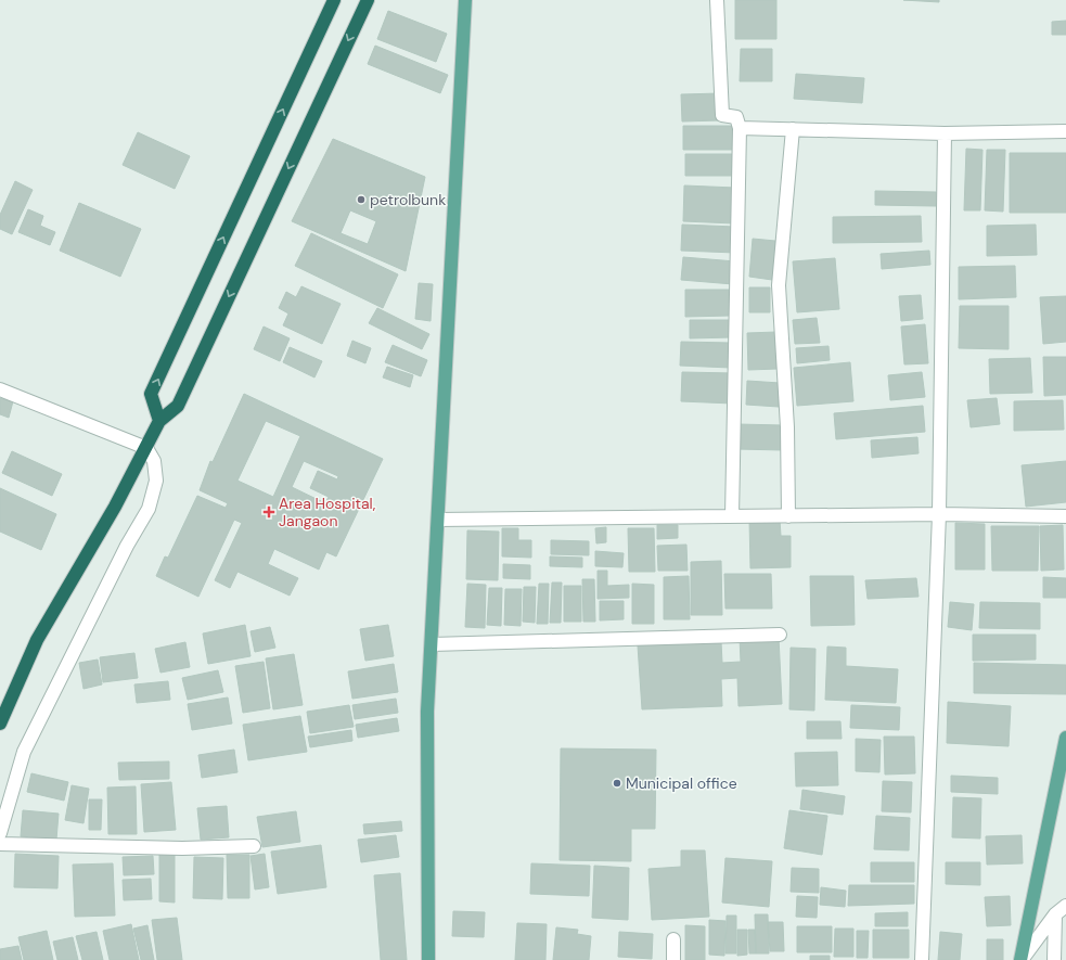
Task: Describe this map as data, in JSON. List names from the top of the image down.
{
  "places": {
    "other": ["petrolbunk", "Municipal office"],
    "health": ["Area Hospital, Jangaon"]
  }
}
